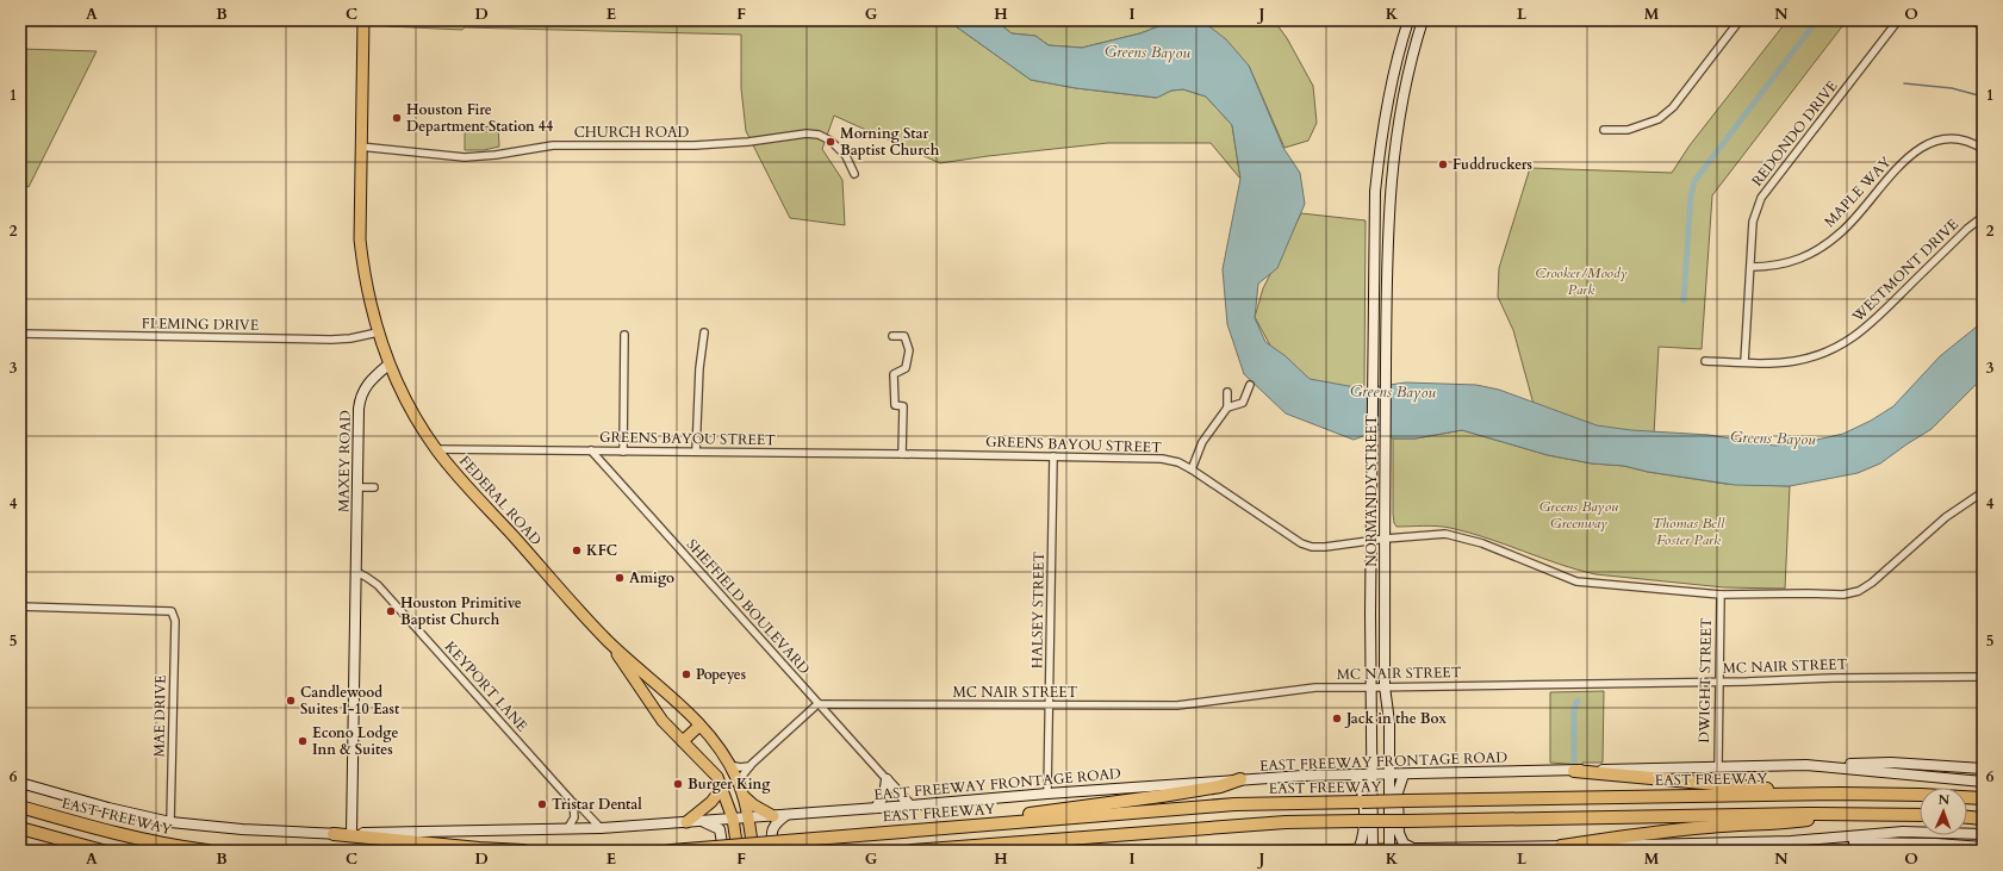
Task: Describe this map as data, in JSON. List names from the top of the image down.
{
  "streets": {
    "highway": ["EAST FREEWAY"],
    "main road": [
      "MAXEY ROAD",
      "NORMANDY STREET",
      "FEDERAL ROAD",
      "SHEFFIELD BOULEVARD",
      "EAST FREEWAY FRONTAGE ROAD"
    ],
    "street": [
      "CHURCH ROAD",
      "REDONDO DRIVE",
      "MAPLE WAY",
      "WESTMONT DRIVE",
      "FLEMING DRIVE",
      "GREENS BAYOU STREET",
      "HALSEY STREET",
      "MC NAIR STREET",
      "DWIGHT STREET",
      "KEYPORT LANE",
      "MAE DRIVE"
    ]
  },
  "crossings": [
    ["REDONDO DRIVE", "MAPLE WAY"],
    ["REDONDO DRIVE", "WESTMONT DRIVE"],
    ["GREENS BAYOU STREET", "NORMANDY STREET"],
    ["GREENS BAYOU STREET", "FEDERAL ROAD"],
    ["GREENS BAYOU STREET", "SHEFFIELD BOULEVARD"],
    ["GREENS BAYOU STREET", "HALSEY STREET"],
    ["GREENS BAYOU STREET", "DWIGHT STREET"],
    ["MAXEY ROAD", "FEDERAL ROAD"],
    ["MAXEY ROAD", "KEYPORT LANE"],
    ["MAXEY ROAD", "EAST FREEWAY FRONTAGE ROAD"],
    ["NORMANDY STREET", "MC NAIR STREET"],
    ["NORMANDY STREET", "EAST FREEWAY FRONTAGE ROAD"],
    ["FEDERAL ROAD", "EAST FREEWAY FRONTAGE ROAD"],
    ["SHEFFIELD BOULEVARD", "MC NAIR STREET"],
    ["SHEFFIELD BOULEVARD", "EAST FREEWAY FRONTAGE ROAD"],
    ["HALSEY STREET", "MC NAIR STREET"],
    ["HALSEY STREET", "EAST FREEWAY FRONTAGE ROAD"],
    ["MC NAIR STREET", "DWIGHT STREET"],
    ["DWIGHT STREET", "EAST FREEWAY FRONTAGE ROAD"],
    ["KEYPORT LANE", "EAST FREEWAY FRONTAGE ROAD"],
    ["MAE DRIVE", "EAST FREEWAY FRONTAGE ROAD"]
  ],
  "water": ["Greens Bayou"],
  "parks": ["Crooker/Moody Park", "Greens Bayou Greenway", "Thomas Bell Foster Park"],
  "places": [
    "Houston Fire Department Station 44",
    "Morning Star Baptist Church",
    "Fuddruckers",
    "KFC",
    "Amigo",
    "Houston Primitive Baptist Church",
    "Popeyes",
    "Candlewood Suites I-10 East",
    "Jack in the Box",
    "Econo Lodge Inn & Suites",
    "Burger King",
    "Tristar Dental"
  ],
  "north": "top",
  "grid": {
    "columns": [
      "A",
      "B",
      "C",
      "D",
      "E",
      "F",
      "G",
      "H",
      "I",
      "J",
      "K",
      "L",
      "M",
      "N",
      "O"
    ],
    "rows": [
      "1",
      "2",
      "3",
      "4",
      "5",
      "6"
    ]
  }
}
